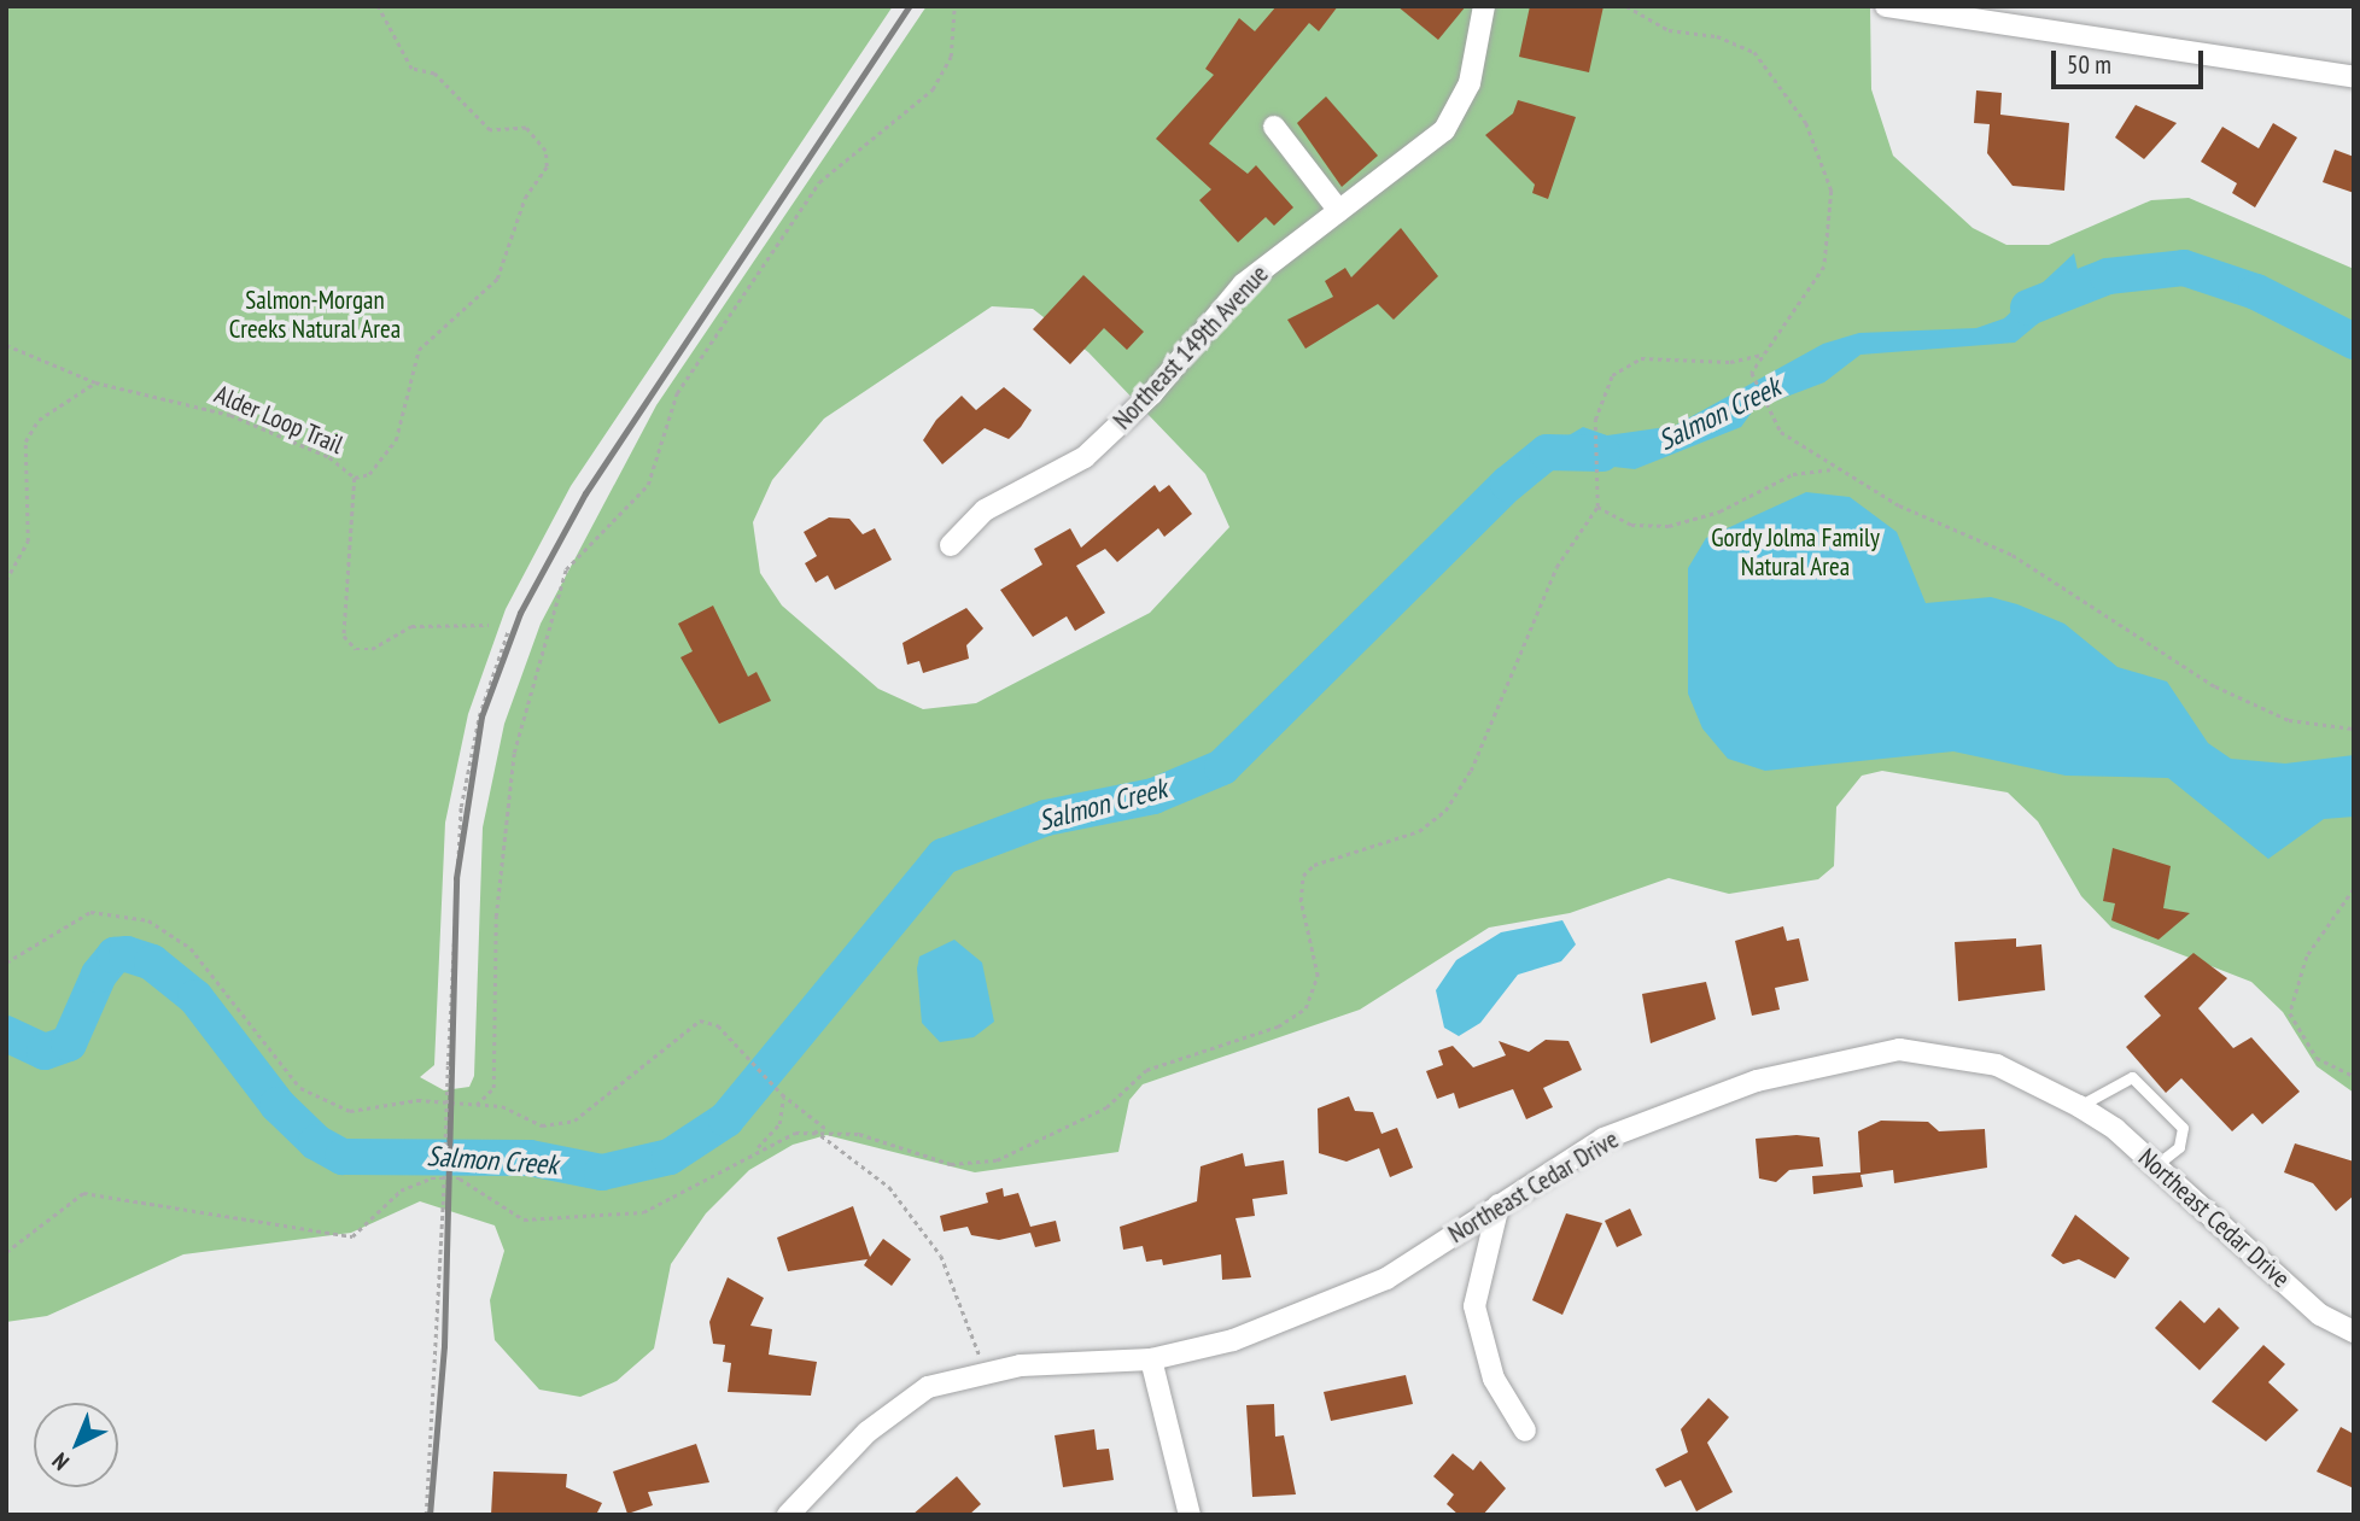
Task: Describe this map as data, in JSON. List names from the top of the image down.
{
  "streets": {
    "street": ["Northeast 149th Avenue", "Northeast Cedar Drive"],
    "path": ["Alder Loop Trail"]
  },
  "water": ["Salmon Creek"],
  "parks": ["Salmon-Morgan Creeks Natural Area", "Gordy Jolma Family Natural Area"],
  "scale_bar": "50 m",
  "north": "bottom left"
}
